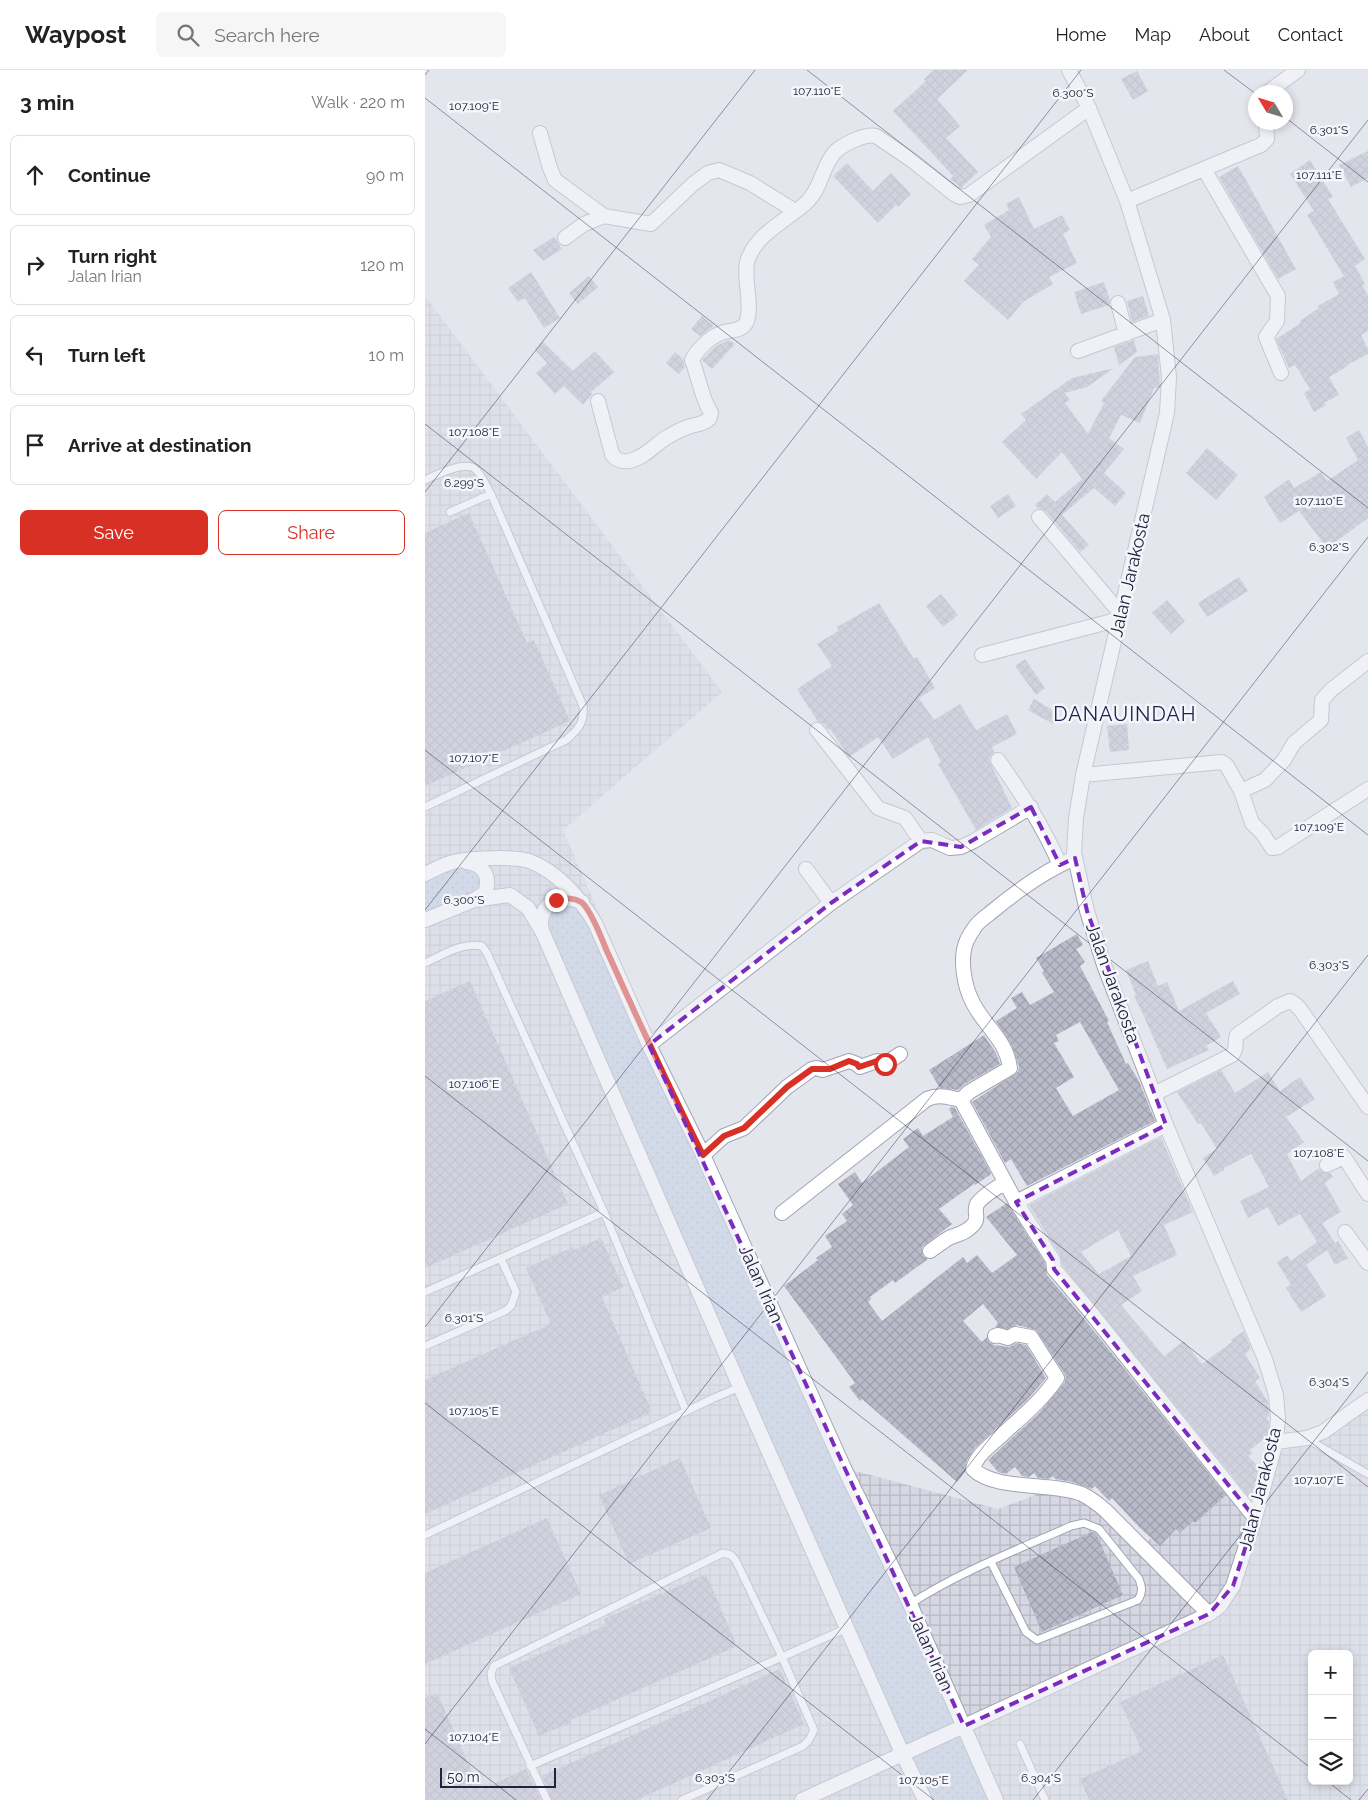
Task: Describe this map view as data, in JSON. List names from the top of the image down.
{
  "streets": {
    "street": ["Jalan Jarakosta", "Jalan Irian"]
  },
  "crossings": [
    ["Jalan Jarakosta", "Jalan Irian"]
  ],
  "districts": ["DANAUINDAH"],
  "scale_bar": "50 m",
  "north": "top left",
  "page": {
    "header": "Waypost",
    "search": "Search here",
    "nav": [
      "Home",
      "Map",
      "About",
      "Contact"
    ],
    "heading": ["3 min", "Walk · 220 m"],
    "list": [
      ["Continue", "90 m"],
      ["Turn right", "Jalan Irian", "120 m"],
      ["Turn left", "10 m"],
      "Arrive at destination"
    ],
    "buttons": ["Save", "Share"],
    "map_buttons": ["+", "−"],
    "scale": "50 m"
  },
  "coordinates": [
    "107.110°E",
    "6.300°S",
    "107.109°E",
    "6.301°S",
    "107.111°E",
    "107.108°E",
    "6.299°S",
    "6.302°S",
    "107.107°E",
    "6.303°S",
    "107.106°E",
    "6.304°S",
    "107.105°E",
    "107.104°E"
  ]
}
